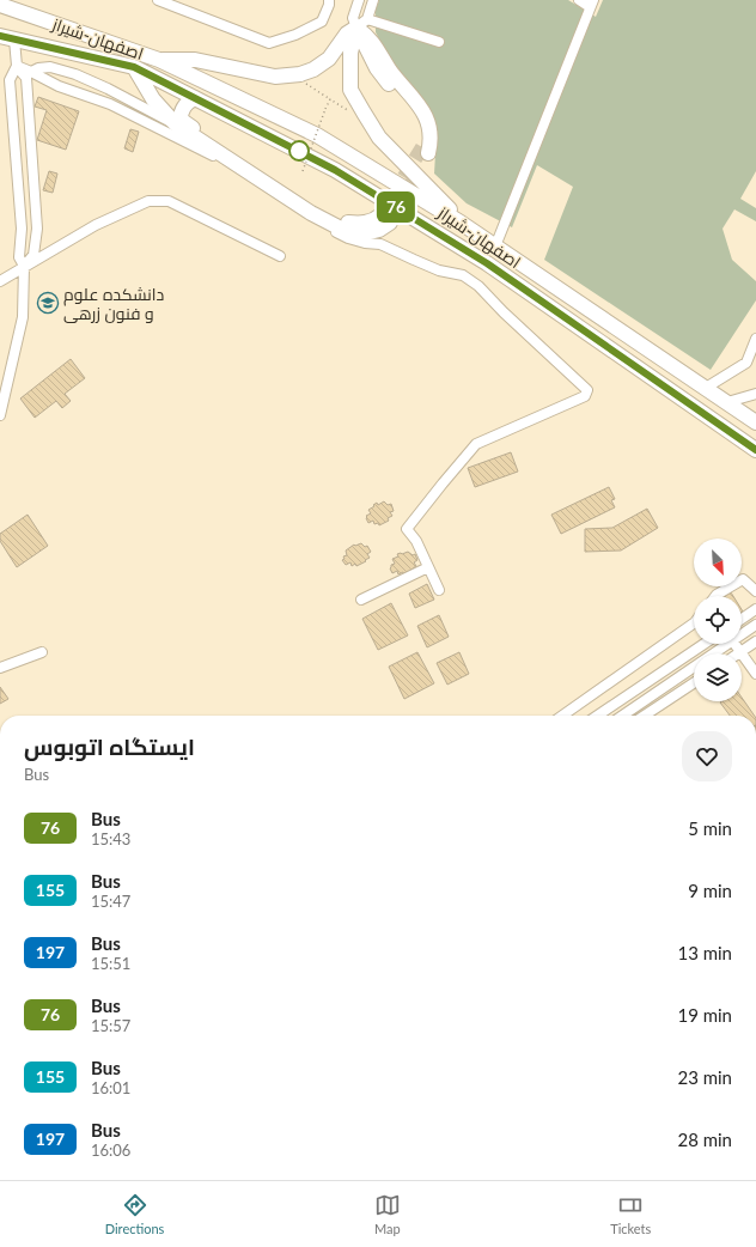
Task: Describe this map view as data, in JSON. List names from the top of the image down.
{
  "streets": {
    "highway": ["اصفهان-شیراز"]
  },
  "places": {
    "school or university": ["دانشکده علوم و فنون زرهی"]
  },
  "lines": ["bus line 76"],
  "north": "bottom right",
  "page": {
    "on_map": "76",
    "heading": ["ایستگاه اتوبوس", "Bus"],
    "list": [
      {
        "mark": "76",
        "name": "Bus",
        "note": "15:43",
        "value": "5 min"
      },
      {
        "mark": "155",
        "name": "Bus",
        "note": "15:47",
        "value": "9 min"
      },
      {
        "mark": "197",
        "name": "Bus",
        "note": "15:51",
        "value": "13 min"
      },
      {
        "mark": "76",
        "name": "Bus",
        "note": "15:57",
        "value": "19 min"
      },
      {
        "mark": "155",
        "name": "Bus",
        "note": "16:01",
        "value": "23 min"
      },
      {
        "mark": "197",
        "name": "Bus",
        "note": "16:06",
        "value": "28 min"
      }
    ],
    "tabs": ["Directions", "Map", "Tickets"]
  }
}
